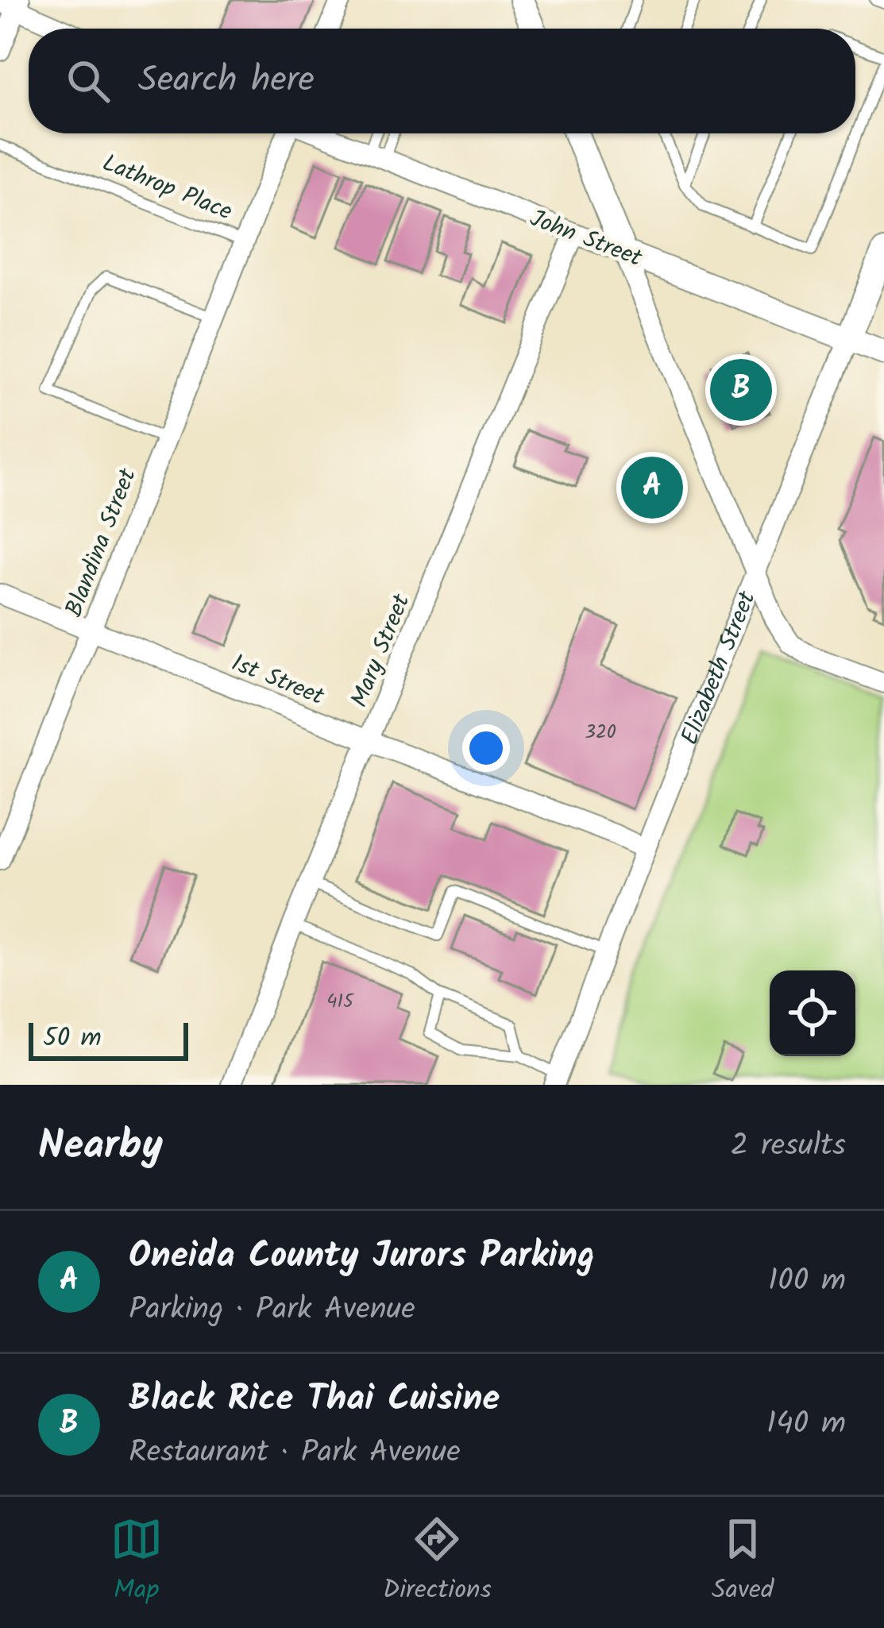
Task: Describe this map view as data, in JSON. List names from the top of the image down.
{
  "streets": {
    "street": [
      "Lathrop Place",
      "John Street",
      "Blandina Street",
      "Mary Street",
      "Elizabeth Street",
      "1st Street"
    ]
  },
  "crossings": [
    ["Lathrop Place", "Blandina Street"],
    ["John Street", "Mary Street"],
    ["John Street", "Elizabeth Street"],
    ["Blandina Street", "1st Street"],
    ["Mary Street", "1st Street"],
    ["Elizabeth Street", "1st Street"]
  ],
  "house_numbers": ["320", "415"],
  "scale_bar": "50 m",
  "page": {
    "search": "Search here",
    "pins": ["B", "A"],
    "scale": "50 m",
    "heading": ["Nearby", "2 results"],
    "list": [
      {
        "mark": "A",
        "name": "Oneida County Jurors Parking",
        "note": "Parking · Park Avenue",
        "value": "100 m"
      },
      {
        "mark": "B",
        "name": "Black Rice Thai Cuisine",
        "note": "Restaurant · Park Avenue",
        "value": "140 m"
      }
    ],
    "nav": ["Map", "Directions", "Saved"]
  }
}
